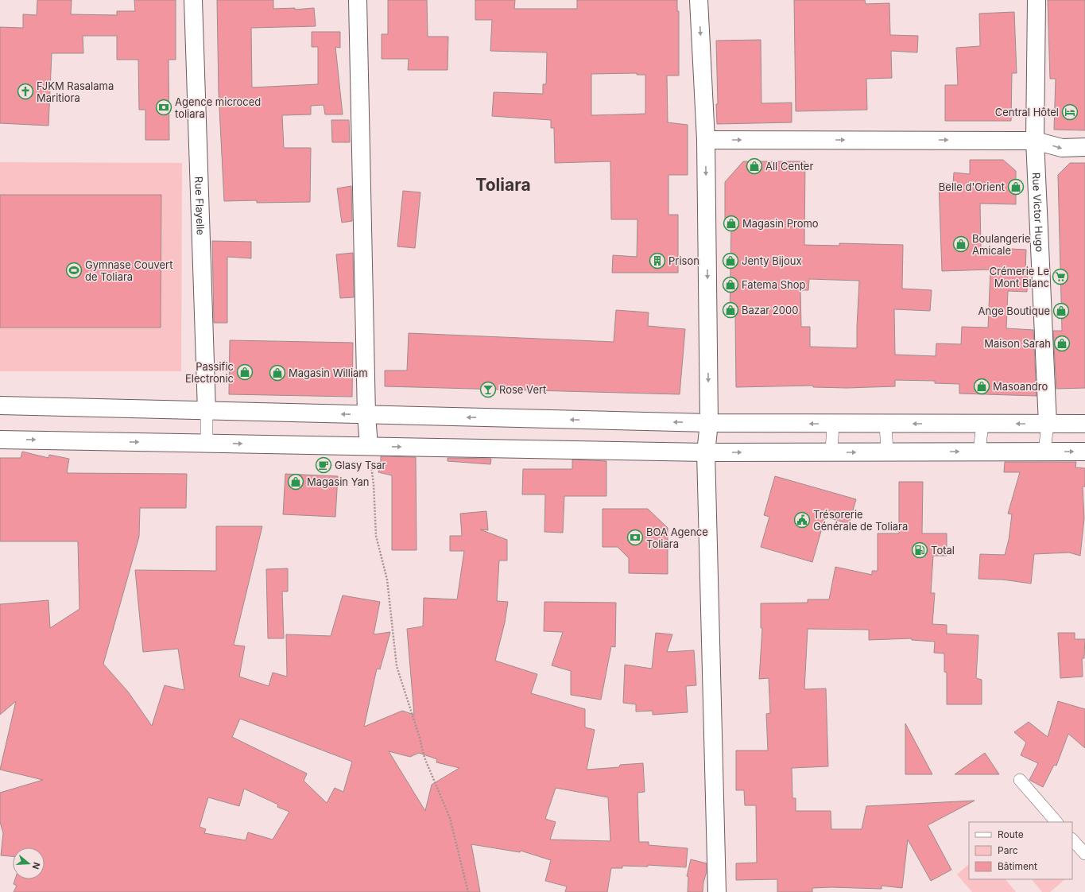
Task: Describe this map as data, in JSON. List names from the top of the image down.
{
  "streets": {
    "street": ["Rue Flayelle", "Rue Victor Hugo"]
  },
  "districts": ["Toliara"],
  "places": {
    "church": ["FJKM Rasalama Maritiora"],
    "bank": ["Agence microced toliara", "BOA Agence Toliara"],
    "hotel": ["Central Hôtel"],
    "shop": [
      "All Center",
      "Belle d'Orient",
      "Magasin Promo",
      "Boulangerie Amicale",
      "Jenty Bijoux",
      "Fatema Shop",
      "Bazar 2000",
      "Ange Boutique",
      "Maison Sarah",
      "Passific Electronic",
      "Magasin William",
      "Masoandro",
      "Magasin Yan"
    ],
    "building": ["Prison"],
    "sports": ["Gymnase Couvert de Toliara"],
    "supermarket": ["Crémerie Le Mont Blanc"],
    "bar": ["Rose Vert"],
    "cafe": ["Glasy Tsar"],
    "public building": ["Trésorerie Générale de Toliara"],
    "fuel station": ["Total"]
  },
  "legend": ["Route", "Parc", "Bâtiment"],
  "north": "right"
}
